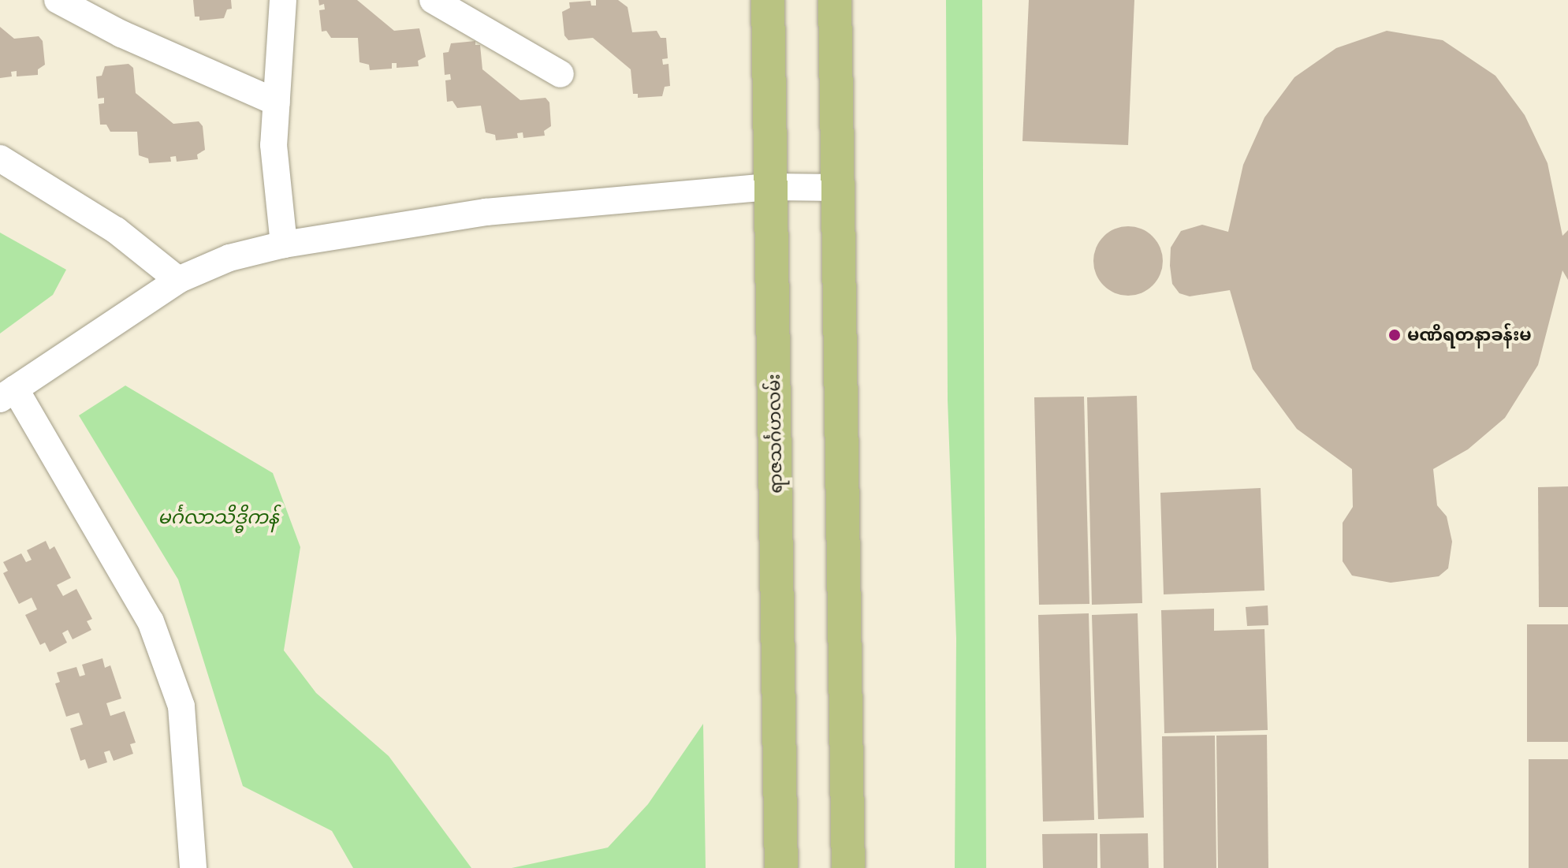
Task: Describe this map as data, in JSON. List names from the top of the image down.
{
  "streets": {
    "main road": ["ရာဇသင်္ဂဟလမ်း"]
  },
  "water": ["မင်္ဂလာသိဒ္ဓိကန်"],
  "places": ["မဏိရတနာခန်းမ"]
}
